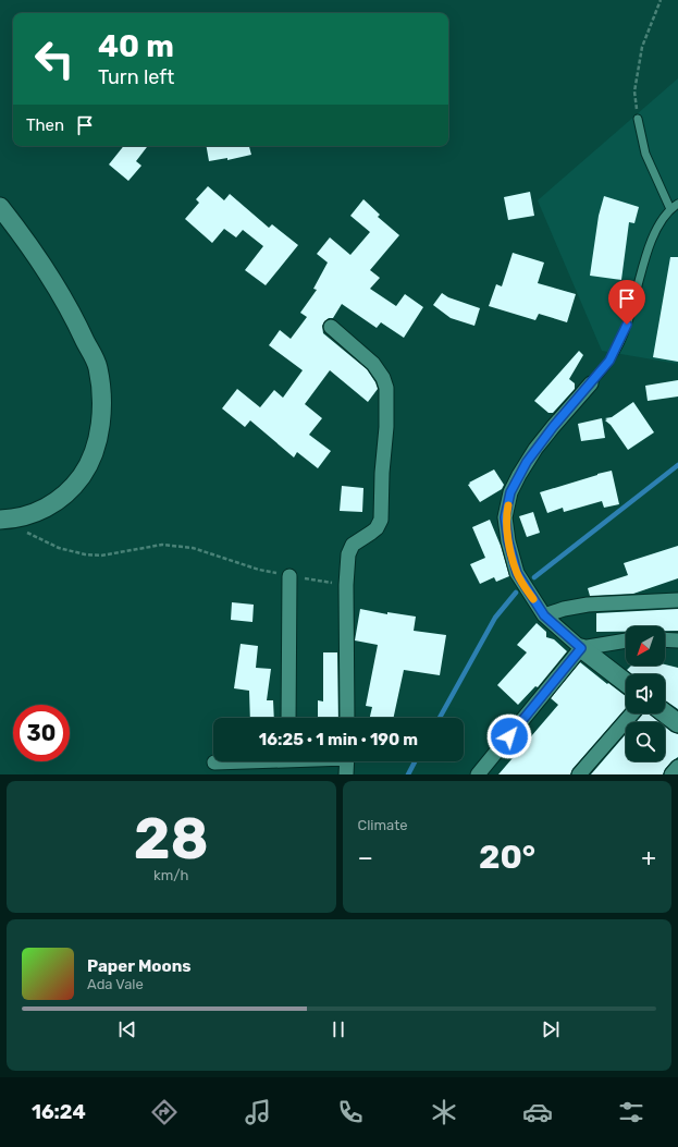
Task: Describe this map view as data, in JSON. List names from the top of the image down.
{
  "north": "bottom left",
  "page": {
    "turn": ["40 m", "Turn left"],
    "then": "Then",
    "limit": "30",
    "trip": "16:25 · 1 min · 190 m",
    "tile": [
      ["28", "km/h"],
      "Climate"
    ],
    "heat": ["−", "20°", "+"],
    "song": ["Paper Moons", "Ada Vale"],
    "tabs": "16:24"
  }
}
